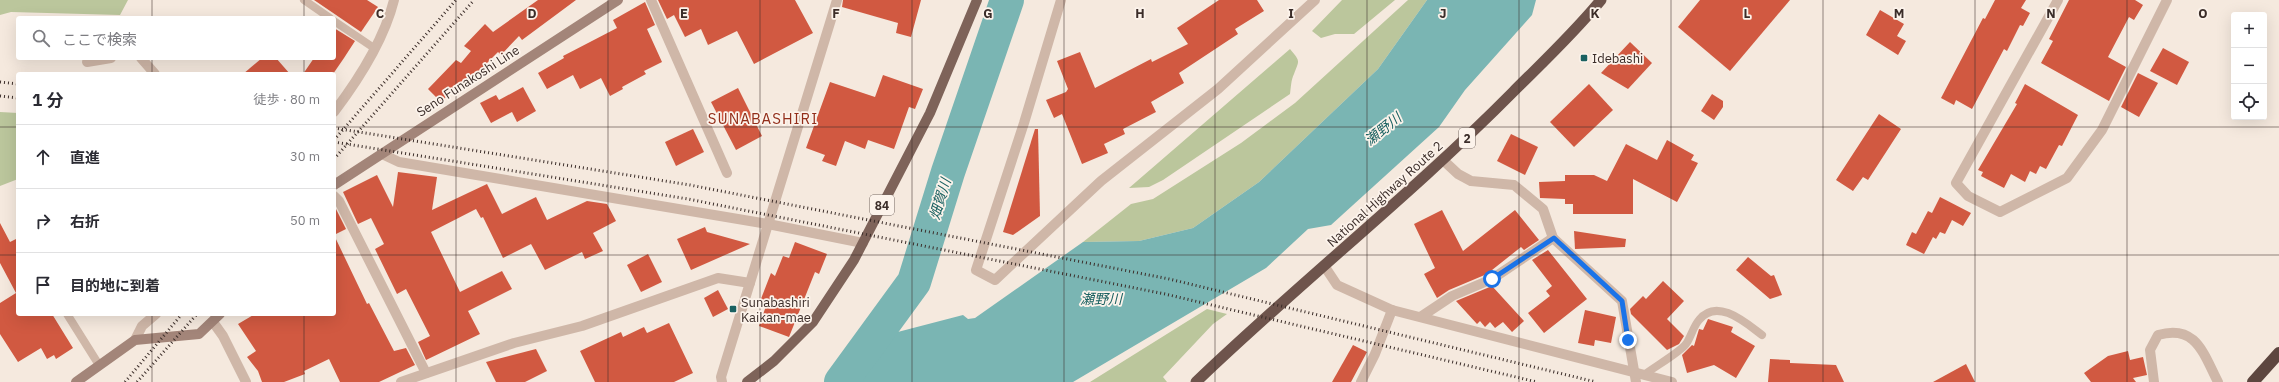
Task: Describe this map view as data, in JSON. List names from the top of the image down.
{
  "streets": {
    "highway": ["2", "National Highway Route 2"],
    "main road": ["Seno Funakoshi Line", "84"]
  },
  "districts": ["SUNABASHIRI"],
  "water": ["瀬野川", "畑賀川"],
  "places": {
    "transit": ["Idebashi", "Sunabashiri Kaikan-mae"]
  },
  "page": {
    "map_buttons": ["+", "−"],
    "search": "ここで検索",
    "heading": ["1 分", "徒歩 · 80 m"],
    "list": [
      ["直進", "30 m"],
      ["右折", "50 m"],
      "目的地に到着"
    ]
  },
  "grid": {
    "columns": [
      "C",
      "D",
      "E",
      "F",
      "G",
      "H",
      "I",
      "J",
      "K",
      "L",
      "M",
      "N",
      "O"
    ]
  }
}
